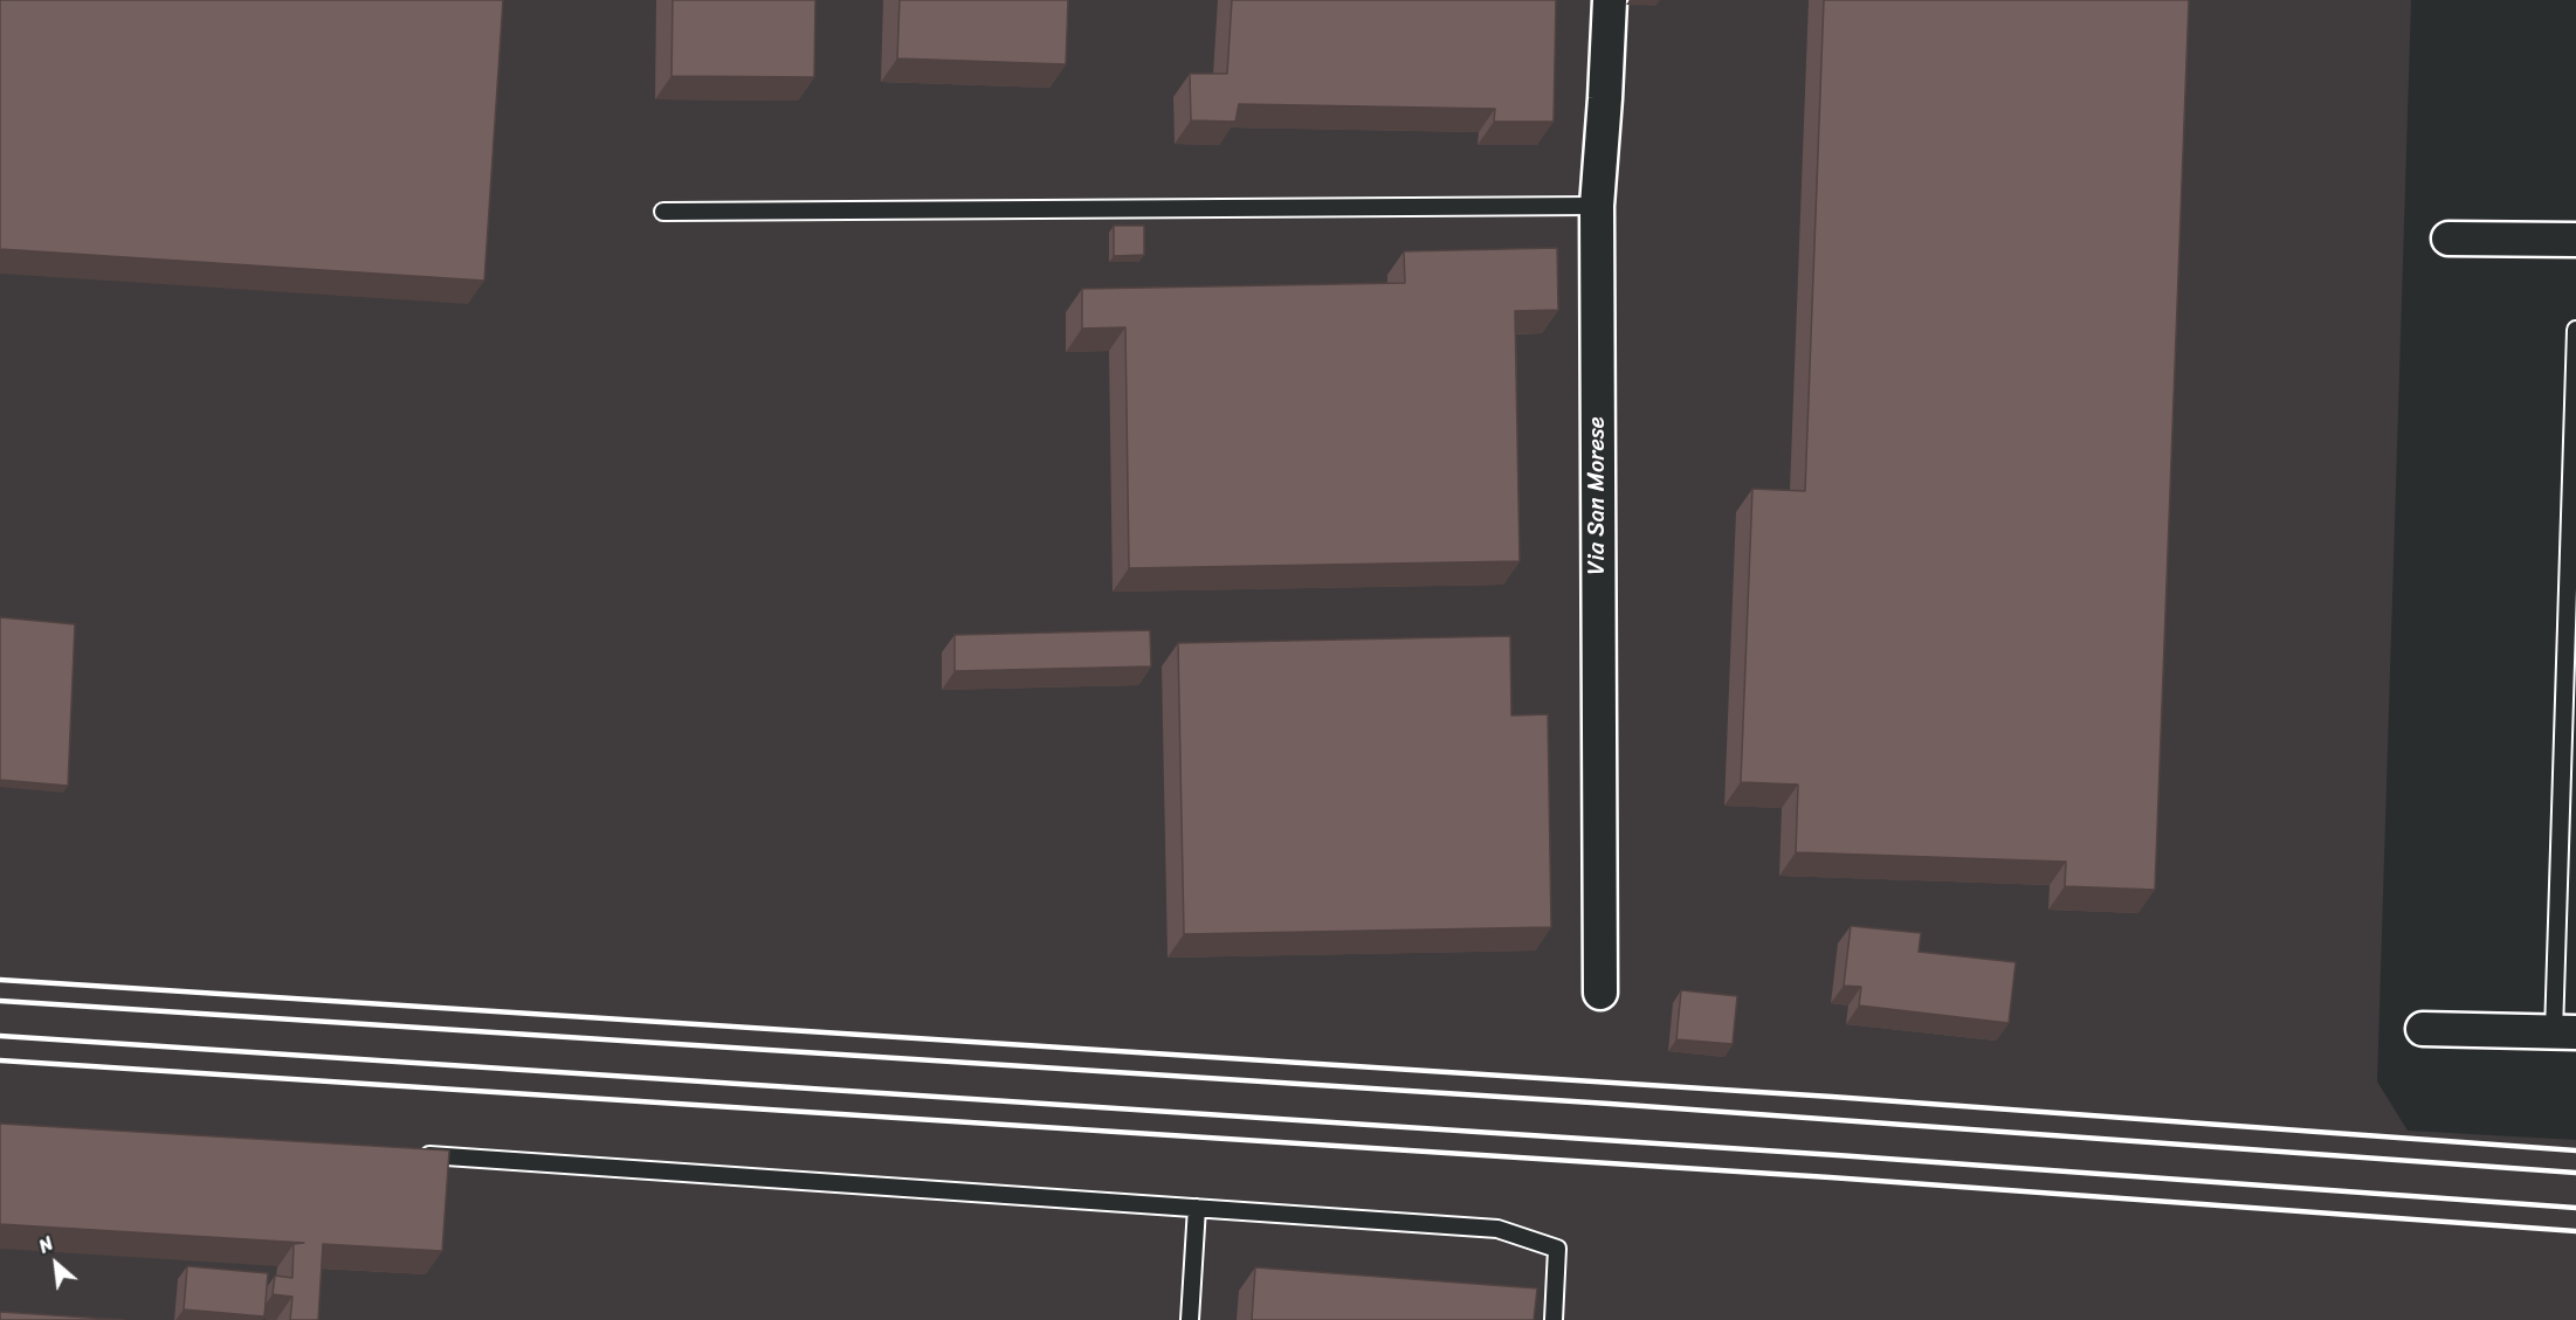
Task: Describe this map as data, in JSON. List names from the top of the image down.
{
  "streets": {
    "street": ["Via San Morese"]
  },
  "north": "top left"
}
